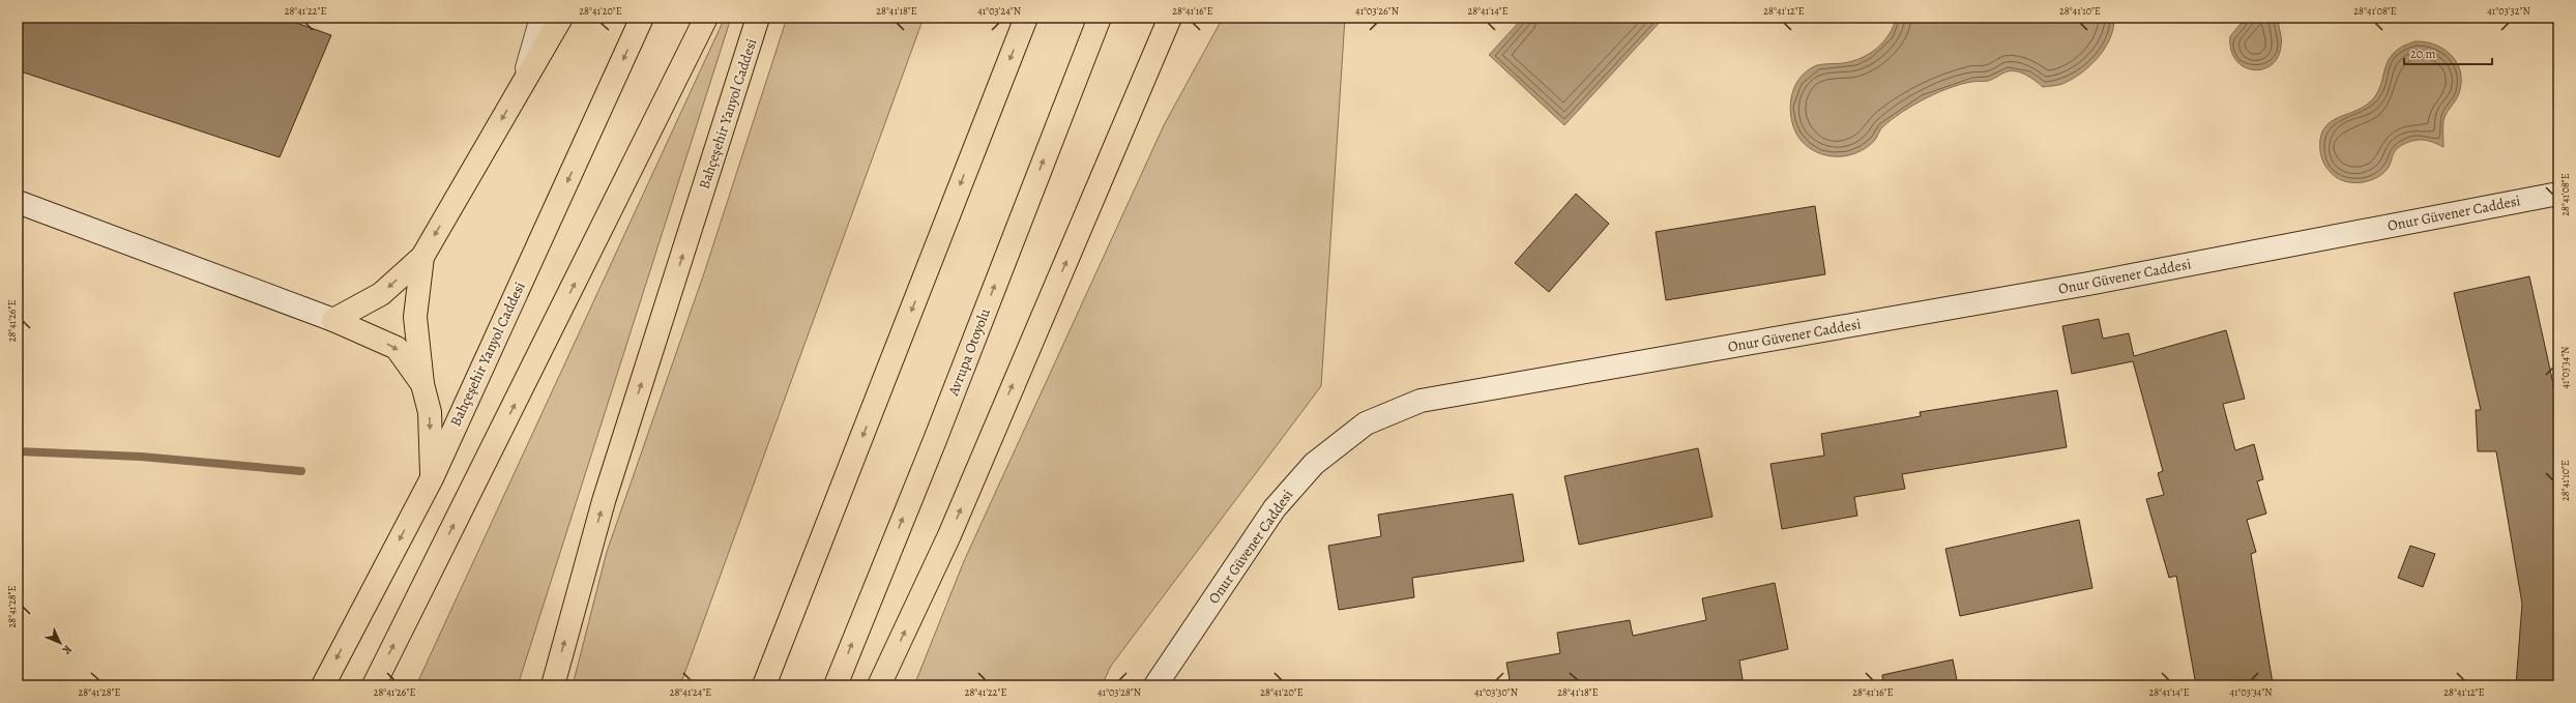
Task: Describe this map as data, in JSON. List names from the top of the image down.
{
  "streets": {
    "main road": ["Bahçeşehir Yanyol Caddesi", "Avrupa Otoyolu"],
    "street": ["Onur Güvener Caddesi"]
  },
  "scale_bar": "20 m",
  "north": "bottom right",
  "coordinates": [
    "28°41'22\"E",
    "28°41'20\"E",
    "28°41'18\"E",
    "41°03'24\"N",
    "28°41'16\"E",
    "41°03'26\"N",
    "28°41'14\"E",
    "28°41'12\"E",
    "28°41'10\"E",
    "28°41'08\"E",
    "41°03'32\"N",
    "28°41'26\"E",
    "41°03'34\"N",
    "28°41'28\"E",
    "28°41'24\"E",
    "41°03'28\"N",
    "41°03'30\"N"
  ]
}
